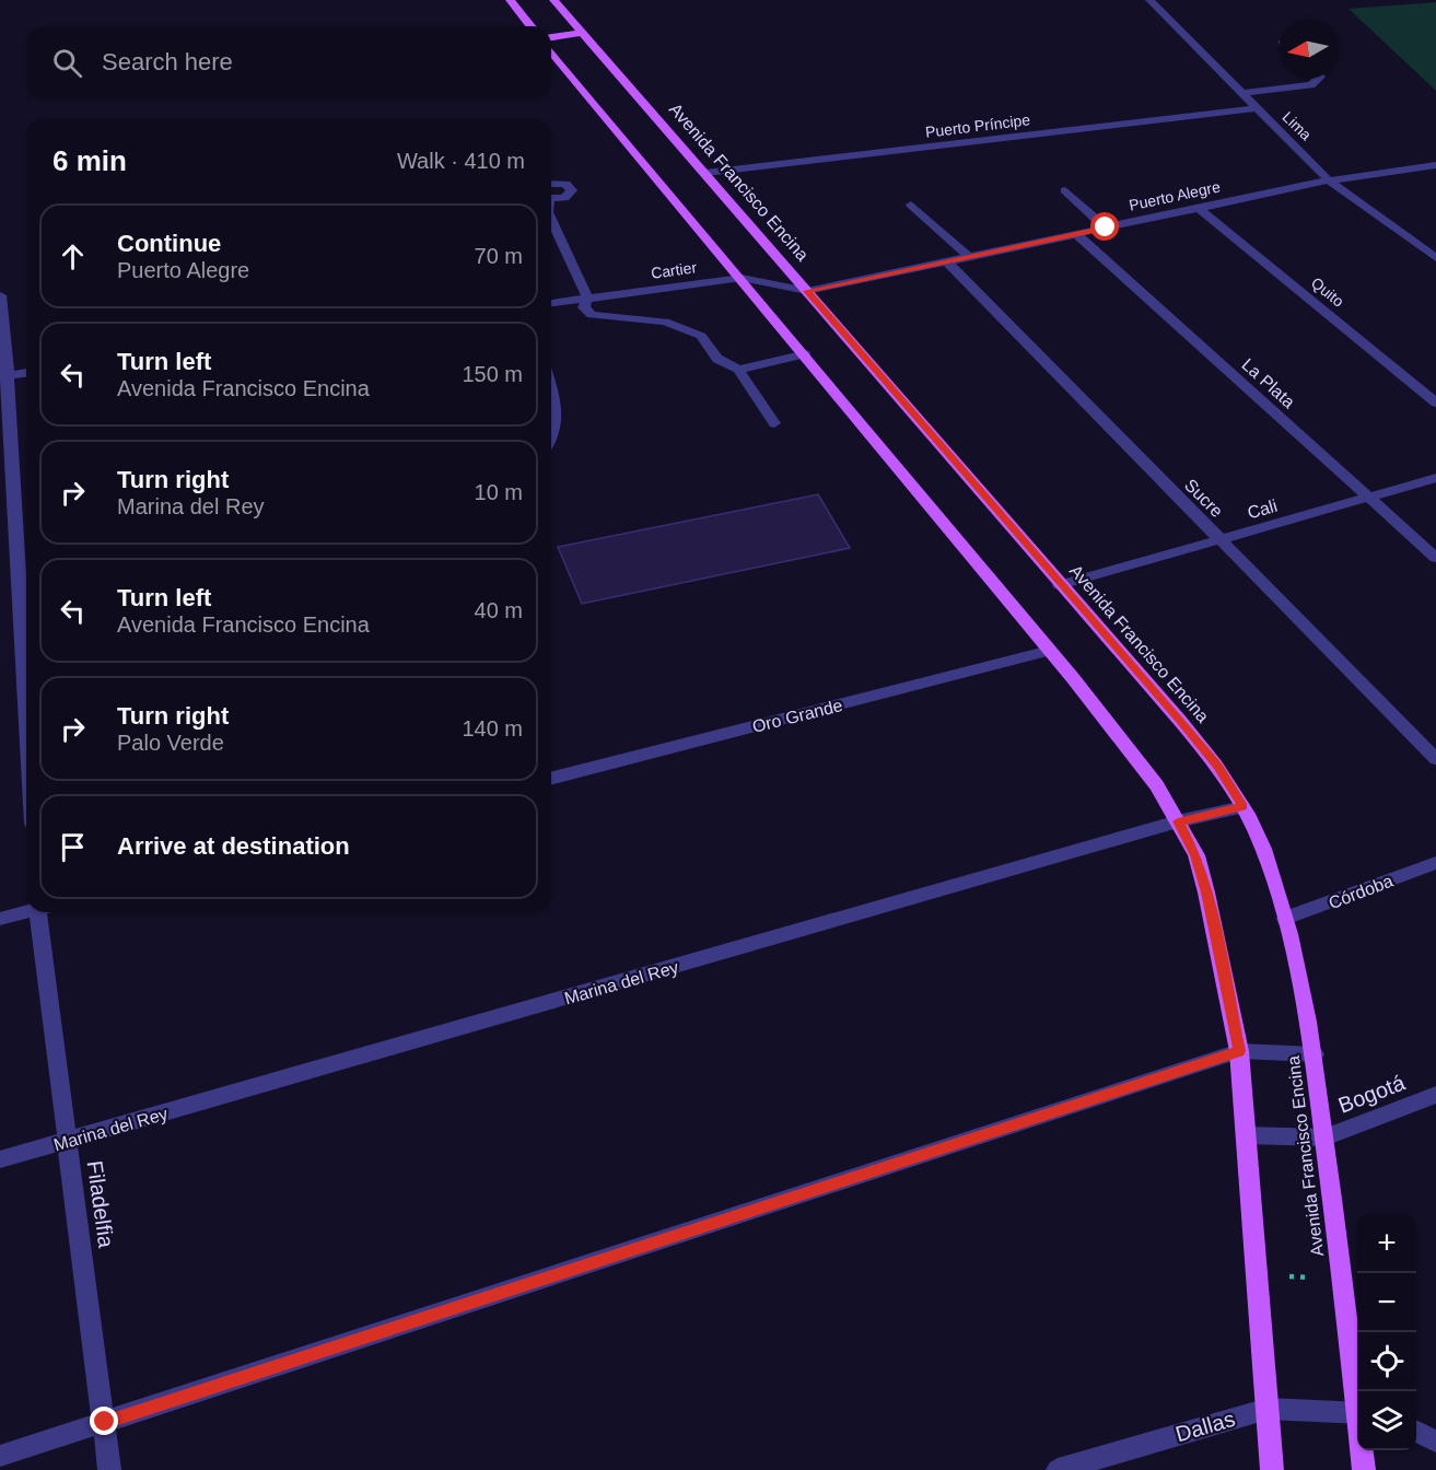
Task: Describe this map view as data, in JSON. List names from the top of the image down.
{
  "streets": {
    "main road": ["Avenida Francisco Encina"],
    "street": [
      "Puerto Príncipe",
      "Lima",
      "Puerto Alegre",
      "Cartier",
      "Quito",
      "La Plata",
      "Sucre",
      "Cali",
      "Oro Grande",
      "Córdoba",
      "Marina del Rey",
      "Bogotá",
      "Filadelfia",
      "Dallas"
    ]
  },
  "crossings": [
    ["Puerto Príncipe", "Lima"],
    ["Puerto Príncipe", "Avenida Francisco Encina"],
    ["Lima", "Puerto Alegre"],
    ["Avenida Francisco Encina", "Puerto Alegre"],
    ["Avenida Francisco Encina", "Cartier"],
    ["Avenida Francisco Encina", "Cali"],
    ["Avenida Francisco Encina", "Córdoba"],
    ["Avenida Francisco Encina", "Marina del Rey"],
    ["Avenida Francisco Encina", "Bogotá"],
    ["Puerto Alegre", "Cartier"],
    ["Puerto Alegre", "Quito"],
    ["Puerto Alegre", "La Plata"],
    ["Puerto Alegre", "Sucre"],
    ["La Plata", "Cali"],
    ["Sucre", "Cali"],
    ["Marina del Rey", "Filadelfia"]
  ],
  "north": "left",
  "page": {
    "search": "Search here",
    "heading": ["6 min", "Walk · 410 m"],
    "list": [
      ["Continue", "Puerto Alegre", "70 m"],
      ["Turn left", "Avenida Francisco Encina", "150 m"],
      ["Turn right", "Marina del Rey", "10 m"],
      ["Turn left", "Avenida Francisco Encina", "40 m"],
      ["Turn right", "Palo Verde", "140 m"],
      "Arrive at destination"
    ],
    "map_buttons": ["+", "−"]
  }
}
